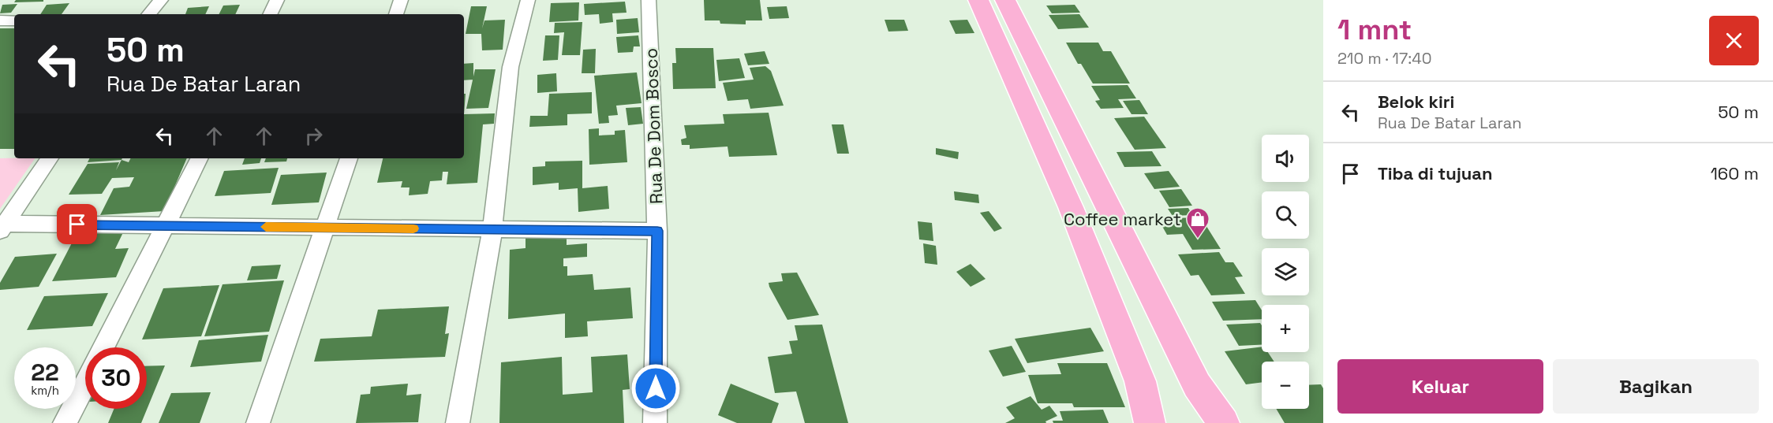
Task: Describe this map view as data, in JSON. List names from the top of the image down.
{
  "streets": {
    "street": ["Rua De Dom Bosco"]
  },
  "places": {
    "shop": ["Coffee market"]
  },
  "page": {
    "heading": ["1 mnt", "210 m · 17:40"],
    "turn": ["50 m", "Rua De Batar Laran"],
    "list": [
      {
        "name": "Belok kiri",
        "note": "Rua De Batar Laran",
        "value": "50 m"
      },
      {
        "name": "Tiba di tujuan",
        "value": "160 m"
      }
    ],
    "map_buttons": ["+", "−"],
    "speed": "22 km/h",
    "limit": "30",
    "buttons": ["Keluar", "Bagikan"]
  }
}
